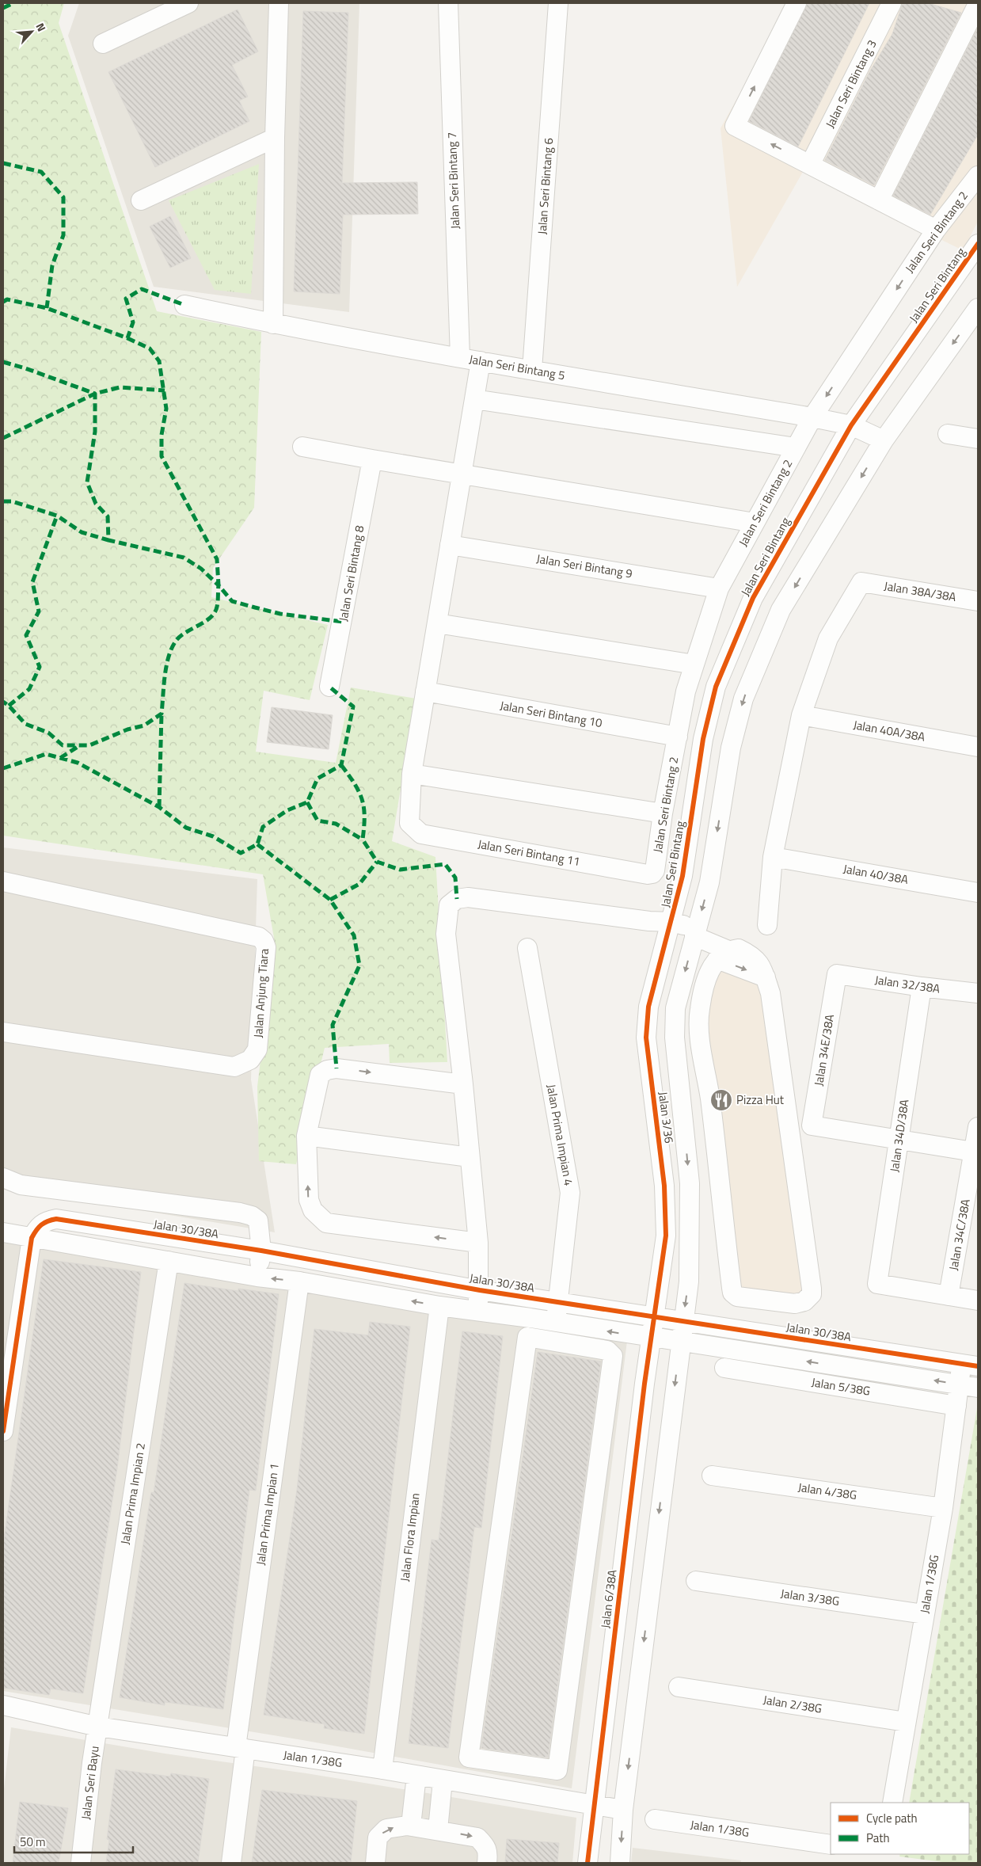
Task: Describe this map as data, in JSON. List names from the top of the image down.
{
  "streets": {
    "street": [
      "Jalan Seri Bintang 3",
      "Jalan Seri Bintang 7",
      "Jalan Seri Bintang 6",
      "Jalan Seri Bintang 2",
      "Jalan Seri Bintang",
      "Jalan Seri Bintang 5",
      "Jalan Seri Bintang 9",
      "Jalan Seri Bintang 8",
      "Jalan 38A/38A",
      "Jalan Seri Bintang 10",
      "Jalan 40A/38A",
      "Jalan Seri Bintang 11",
      "Jalan 40/38A",
      "Jalan 32/38A",
      "Jalan Anjung Tiara",
      "Jalan 34E/38A",
      "Jalan 3/36",
      "Jalan Prima Impian 4",
      "Jalan 34D/38A",
      "Jalan 30/38A",
      "Jalan 34C/38A",
      "Jalan 5/38G",
      "Jalan 4/38G",
      "Jalan Prima Impian 2",
      "Jalan Prima Impian 1",
      "Jalan Flora Impian",
      "Jalan 1/38G",
      "Jalan 3/38G",
      "Jalan 6/38A",
      "Jalan 2/38G",
      "Jalan Seri Bayu"
    ]
  },
  "crossings": [
    ["Jalan Seri Bintang 7", "Jalan Seri Bintang 5"],
    ["Jalan Seri Bintang 6", "Jalan Seri Bintang 5"],
    ["Jalan Seri Bintang 2", "Jalan Seri Bintang 5"],
    ["Jalan Seri Bintang 2", "Jalan Seri Bintang 9"],
    ["Jalan Seri Bintang 2", "Jalan Seri Bintang 10"],
    ["Jalan Seri Bintang 2", "Jalan Seri Bintang 11"],
    ["Jalan Seri Bintang", "Jalan Seri Bintang 5"],
    ["Jalan Seri Bintang", "Jalan 3/36"],
    ["Jalan 38A/38A", "Jalan 40A/38A"],
    ["Jalan 32/38A", "Jalan 34E/38A"],
    ["Jalan 32/38A", "Jalan 34D/38A"],
    ["Jalan 34E/38A", "Jalan 34D/38A"],
    ["Jalan 3/36", "Jalan 30/38A"],
    ["Jalan 3/36", "Jalan 6/38A"],
    ["Jalan Prima Impian 4", "Jalan 30/38A"],
    ["Jalan 34D/38A", "Jalan 34C/38A"],
    ["Jalan 30/38A", "Jalan 1/38G"],
    ["Jalan 5/38G", "Jalan 1/38G"],
    ["Jalan 4/38G", "Jalan 1/38G"],
    ["Jalan Prima Impian 2", "Jalan 1/38G"],
    ["Jalan Prima Impian 2", "Jalan Seri Bayu"],
    ["Jalan Prima Impian 1", "Jalan 1/38G"],
    ["Jalan Flora Impian", "Jalan 1/38G"],
    ["Jalan 1/38G", "Jalan 3/38G"],
    ["Jalan 1/38G", "Jalan 6/38A"],
    ["Jalan 1/38G", "Jalan 2/38G"],
    ["Jalan 1/38G", "Jalan Seri Bayu"]
  ],
  "places": {
    "restaurant": ["Pizza Hut"]
  },
  "legend": ["Cycle path", "Path"],
  "scale_bar": "50 m",
  "north": "top right"
}
